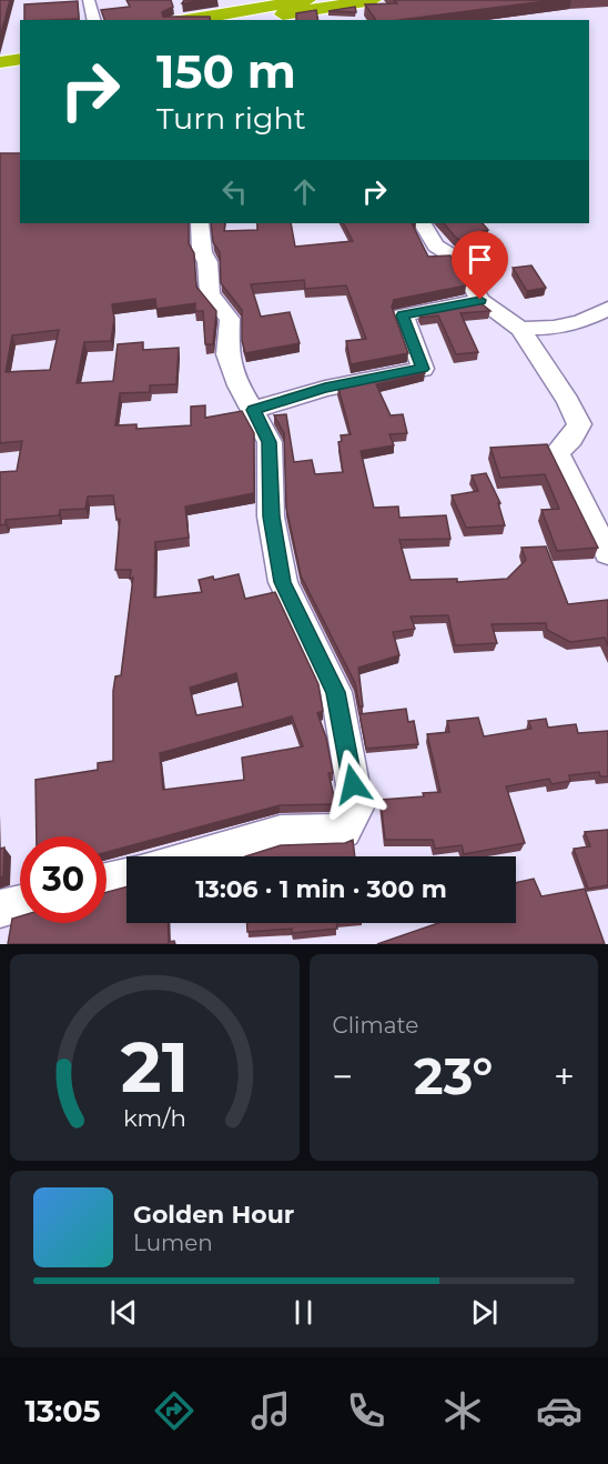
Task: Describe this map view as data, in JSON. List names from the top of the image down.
{
  "page": {
    "turn": ["150 m", "Turn right"],
    "limit": "30",
    "trip": "13:06 · 1 min · 300 m",
    "tile": "Climate",
    "heat": ["−", "23°", "+"],
    "song": ["Golden Hour", "Lumen"],
    "tabs": "13:05",
    "gauge": ["21", "km/h"]
  }
}
